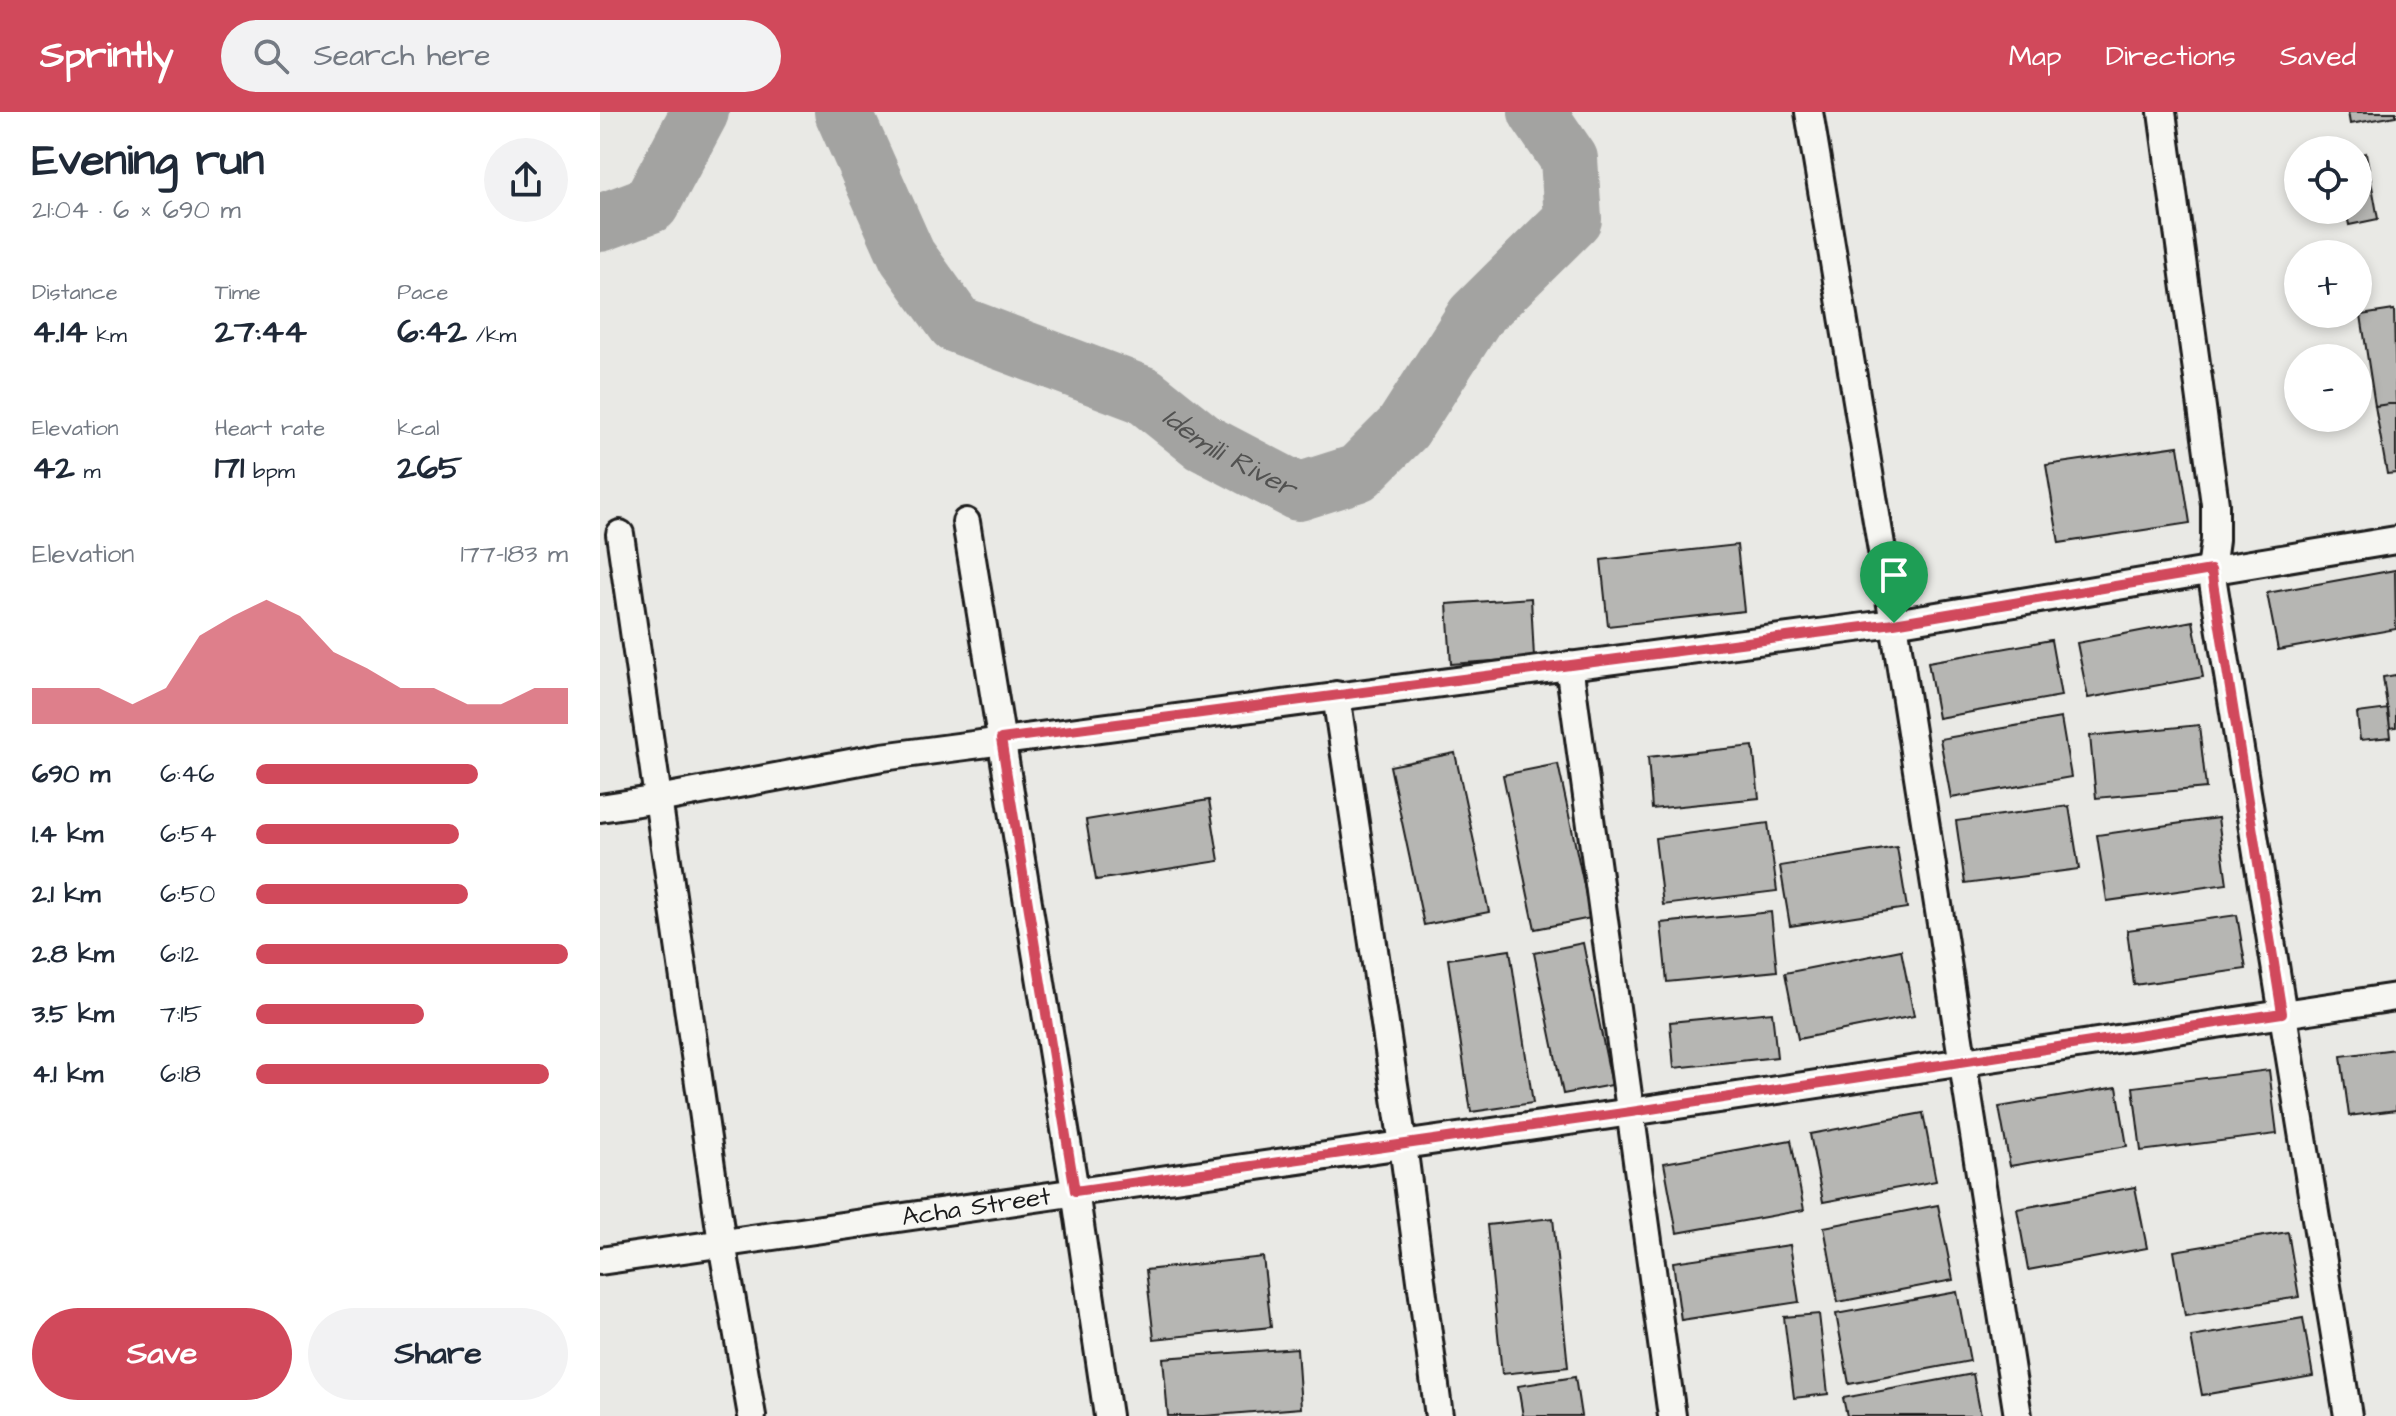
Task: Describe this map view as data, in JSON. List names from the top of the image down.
{
  "streets": {
    "street": ["Acha Street"]
  },
  "water": ["Idemili River"],
  "page": {
    "header": "Sprintly",
    "search": "Search here",
    "nav": ["Map", "Directions", "Saved"],
    "heading": ["Evening run", "21:04 · 6 × 690 m"],
    "map_buttons": ["+", "−"],
    "stats": [
      ["Distance", "4.14 km"],
      ["Time", "27:44"],
      ["Pace", "6:42 /km"],
      ["Elevation", "42 m"],
      ["Heart rate", "171 bpm"],
      ["kcal", "265"]
    ],
    "chart": ["Elevation", "177–183 m"],
    "list": [
      {
        "name": "690 m",
        "note": "6:46"
      },
      {
        "name": "1.4 km",
        "note": "6:54"
      },
      {
        "name": "2.1 km",
        "note": "6:50"
      },
      {
        "name": "2.8 km",
        "note": "6:12"
      },
      {
        "name": "3.5 km",
        "note": "7:15"
      },
      {
        "name": "4.1 km",
        "note": "6:18"
      }
    ],
    "buttons": ["Save", "Share"]
  }
}
